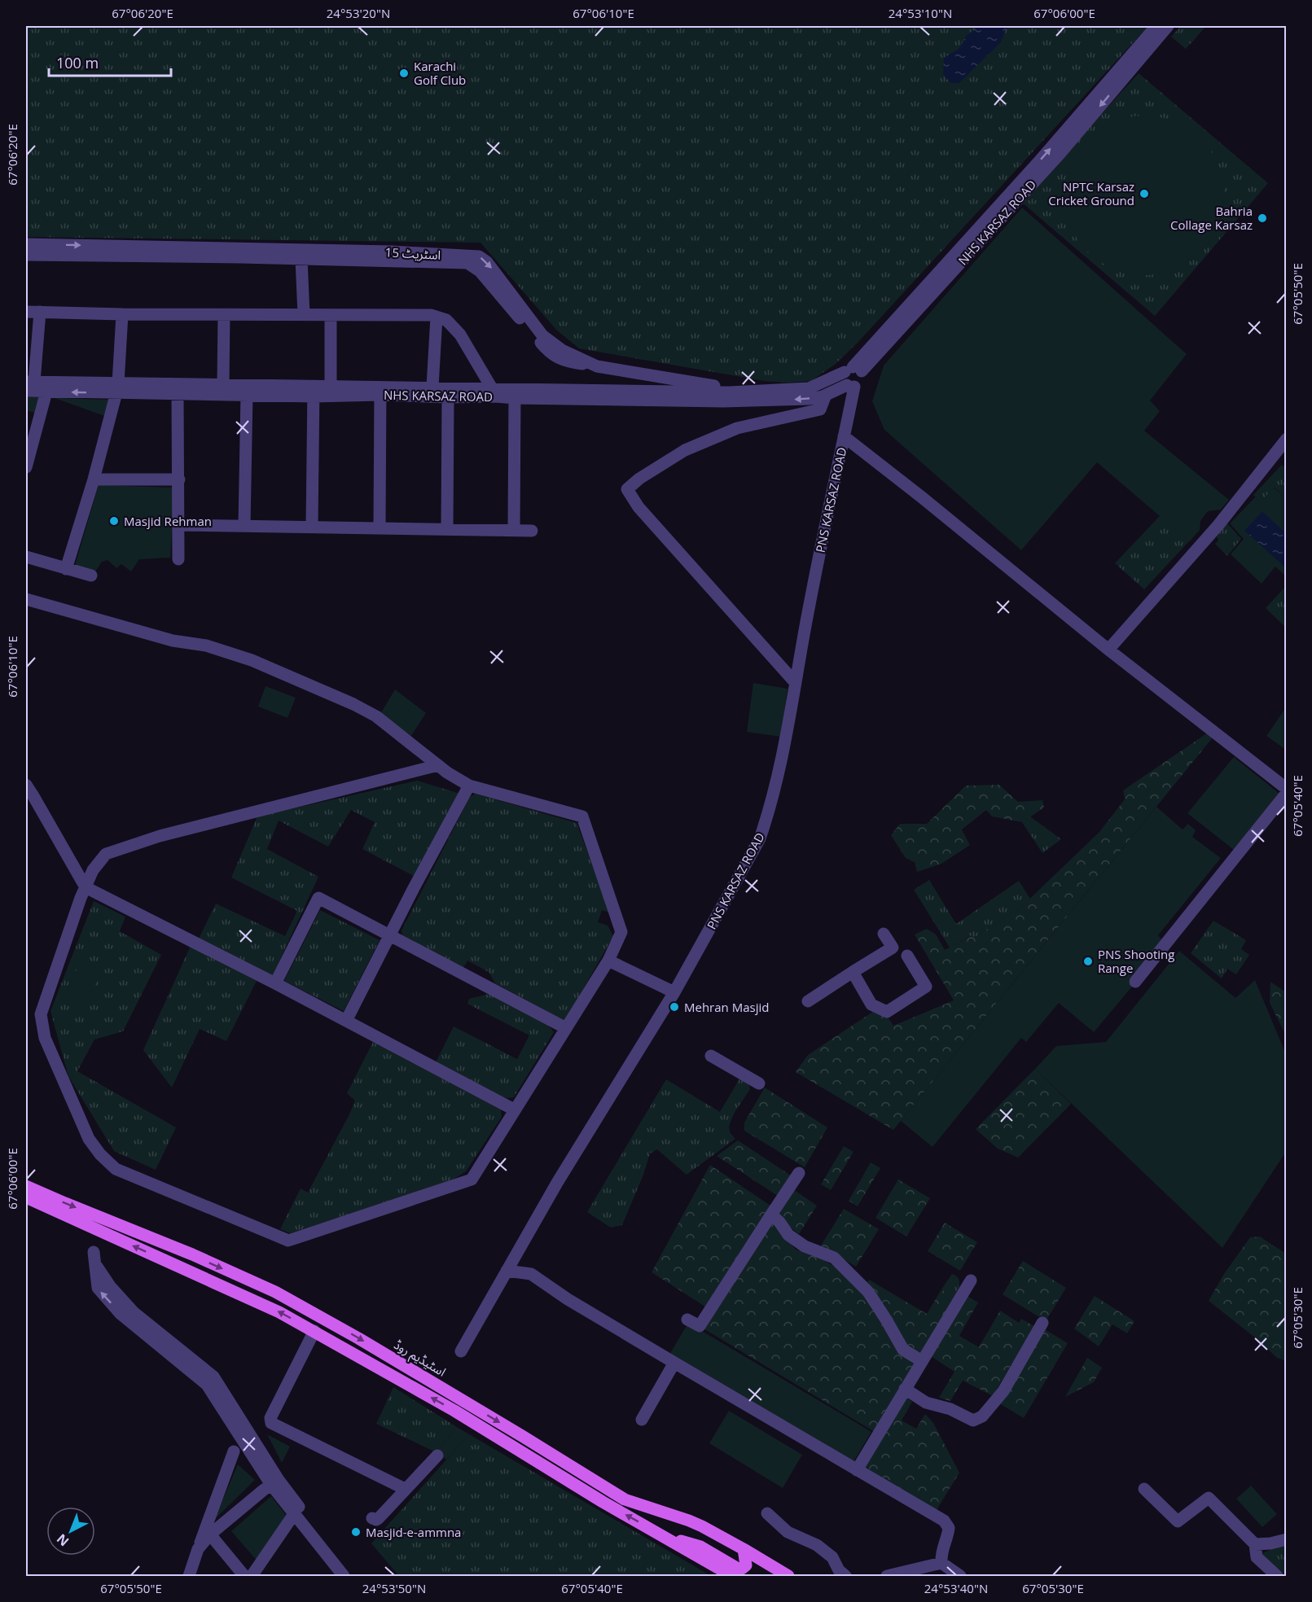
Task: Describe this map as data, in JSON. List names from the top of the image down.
{
  "streets": {
    "main road": ["اسٹیڈیم روڈ"],
    "street": ["NHS KARSAZ ROAD", "اسٹریٹ 15", "PNS KARSAZ ROAD"]
  },
  "crossings": [
    ["NHS KARSAZ ROAD", "اسٹریٹ 15"],
    ["NHS KARSAZ ROAD", "PNS KARSAZ ROAD"]
  ],
  "places": [
    "Karachi Golf Club",
    "NPTC Karsaz Cricket Ground",
    "Bahria Collage Karsaz",
    "Masjid Rehman",
    "PNS Shooting Range",
    "Mehran Masjid",
    "Masjid-e-ammna"
  ],
  "scale_bar": "100 m",
  "north": "bottom left",
  "coordinates": [
    "67°06'20\"E",
    "24°53'20\"N",
    "67°06'10\"E",
    "24°53'10\"N",
    "67°06'00\"E",
    "67°05'50\"E",
    "67°05'40\"E",
    "67°05'30\"E",
    "24°53'50\"N",
    "24°53'40\"N"
  ]
}
